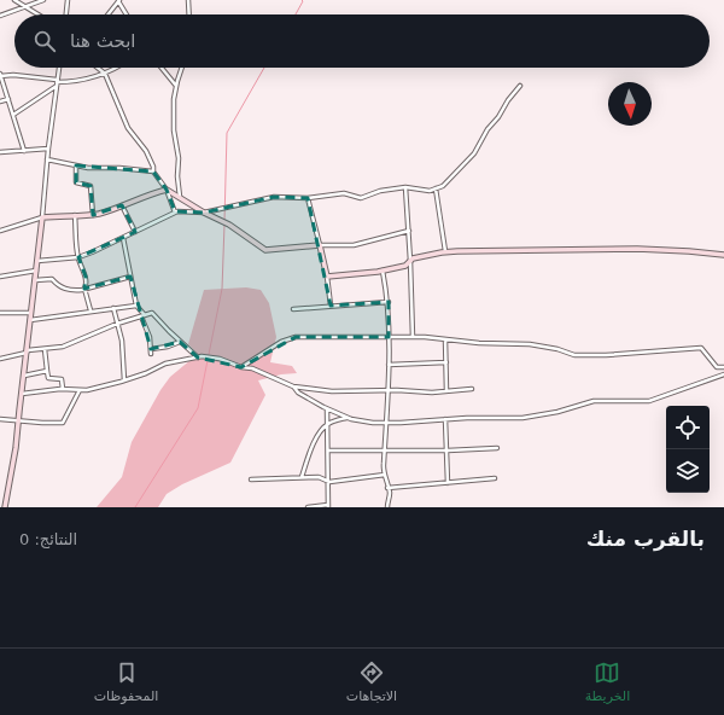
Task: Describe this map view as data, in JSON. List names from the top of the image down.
{
  "north": "bottom",
  "page": {
    "search": "ابحث هنا",
    "heading": ["بالقرب منك", "النتائج: 0"],
    "nav": ["الخريطة", "الاتجاهات", "المحفوظات"]
  }
}
